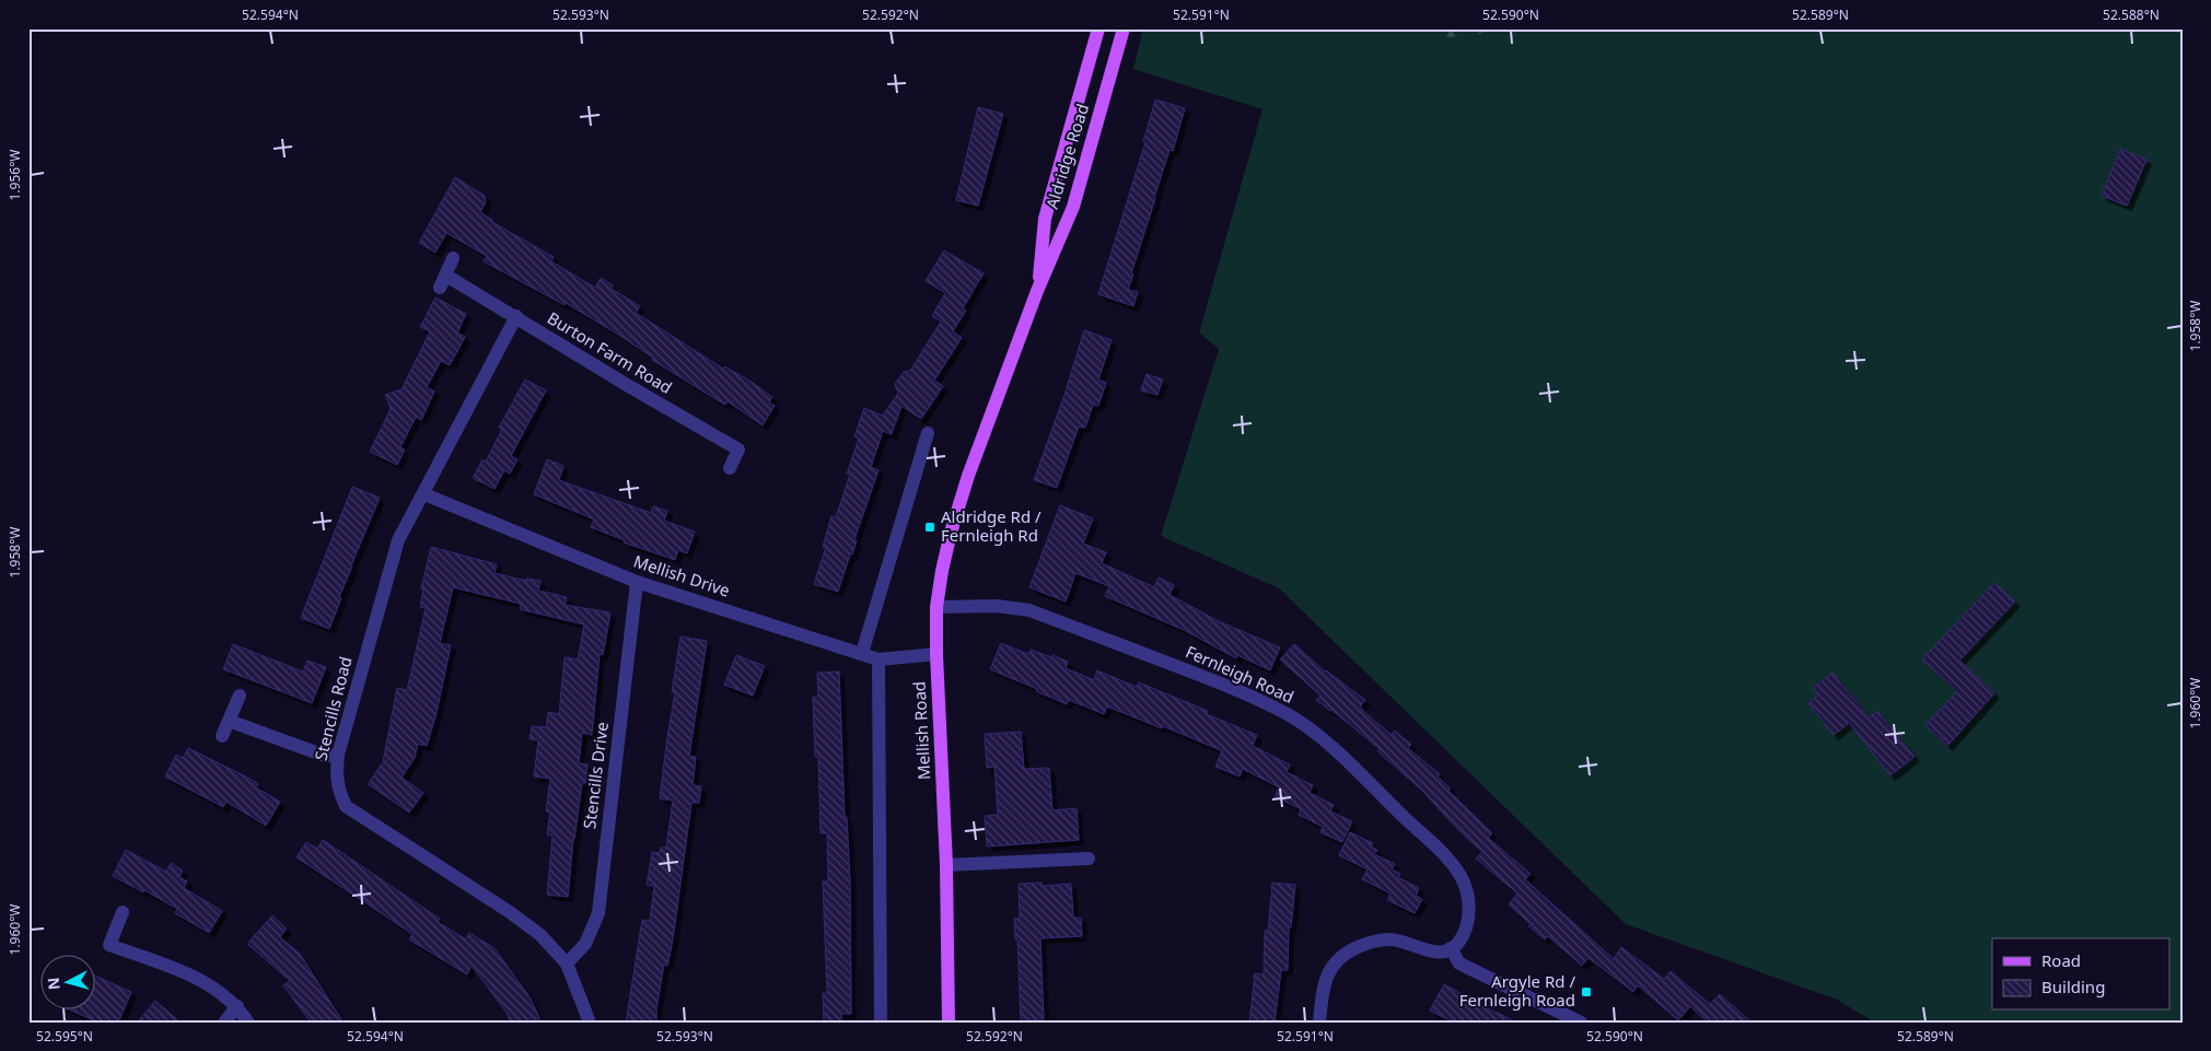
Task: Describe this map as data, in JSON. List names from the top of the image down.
{
  "streets": {
    "main road": ["Aldridge Road", "Mellish Road"],
    "street": [
      "Burton Farm Road",
      "Mellish Drive",
      "Fernleigh Road",
      "Stencills Road",
      "Stencills Drive"
    ]
  },
  "crossings": [
    ["Aldridge Road", "Mellish Road"],
    ["Burton Farm Road", "Stencills Road"],
    ["Mellish Drive", "Stencills Road"],
    ["Mellish Drive", "Mellish Road"],
    ["Mellish Drive", "Stencills Drive"],
    ["Fernleigh Road", "Mellish Road"],
    ["Stencills Road", "Stencills Drive"]
  ],
  "places": {
    "transit": ["Aldridge Rd / Fernleigh Rd", "Argyle Rd / Fernleigh Road"]
  },
  "legend": ["Road", "Building"],
  "north": "left",
  "coordinates": [
    "52.594°N",
    "52.593°N",
    "52.592°N",
    "52.591°N",
    "52.590°N",
    "52.589°N",
    "52.588°N",
    "1.956°W",
    "1.958°W",
    "1.960°W",
    "52.595°N"
  ]
}
